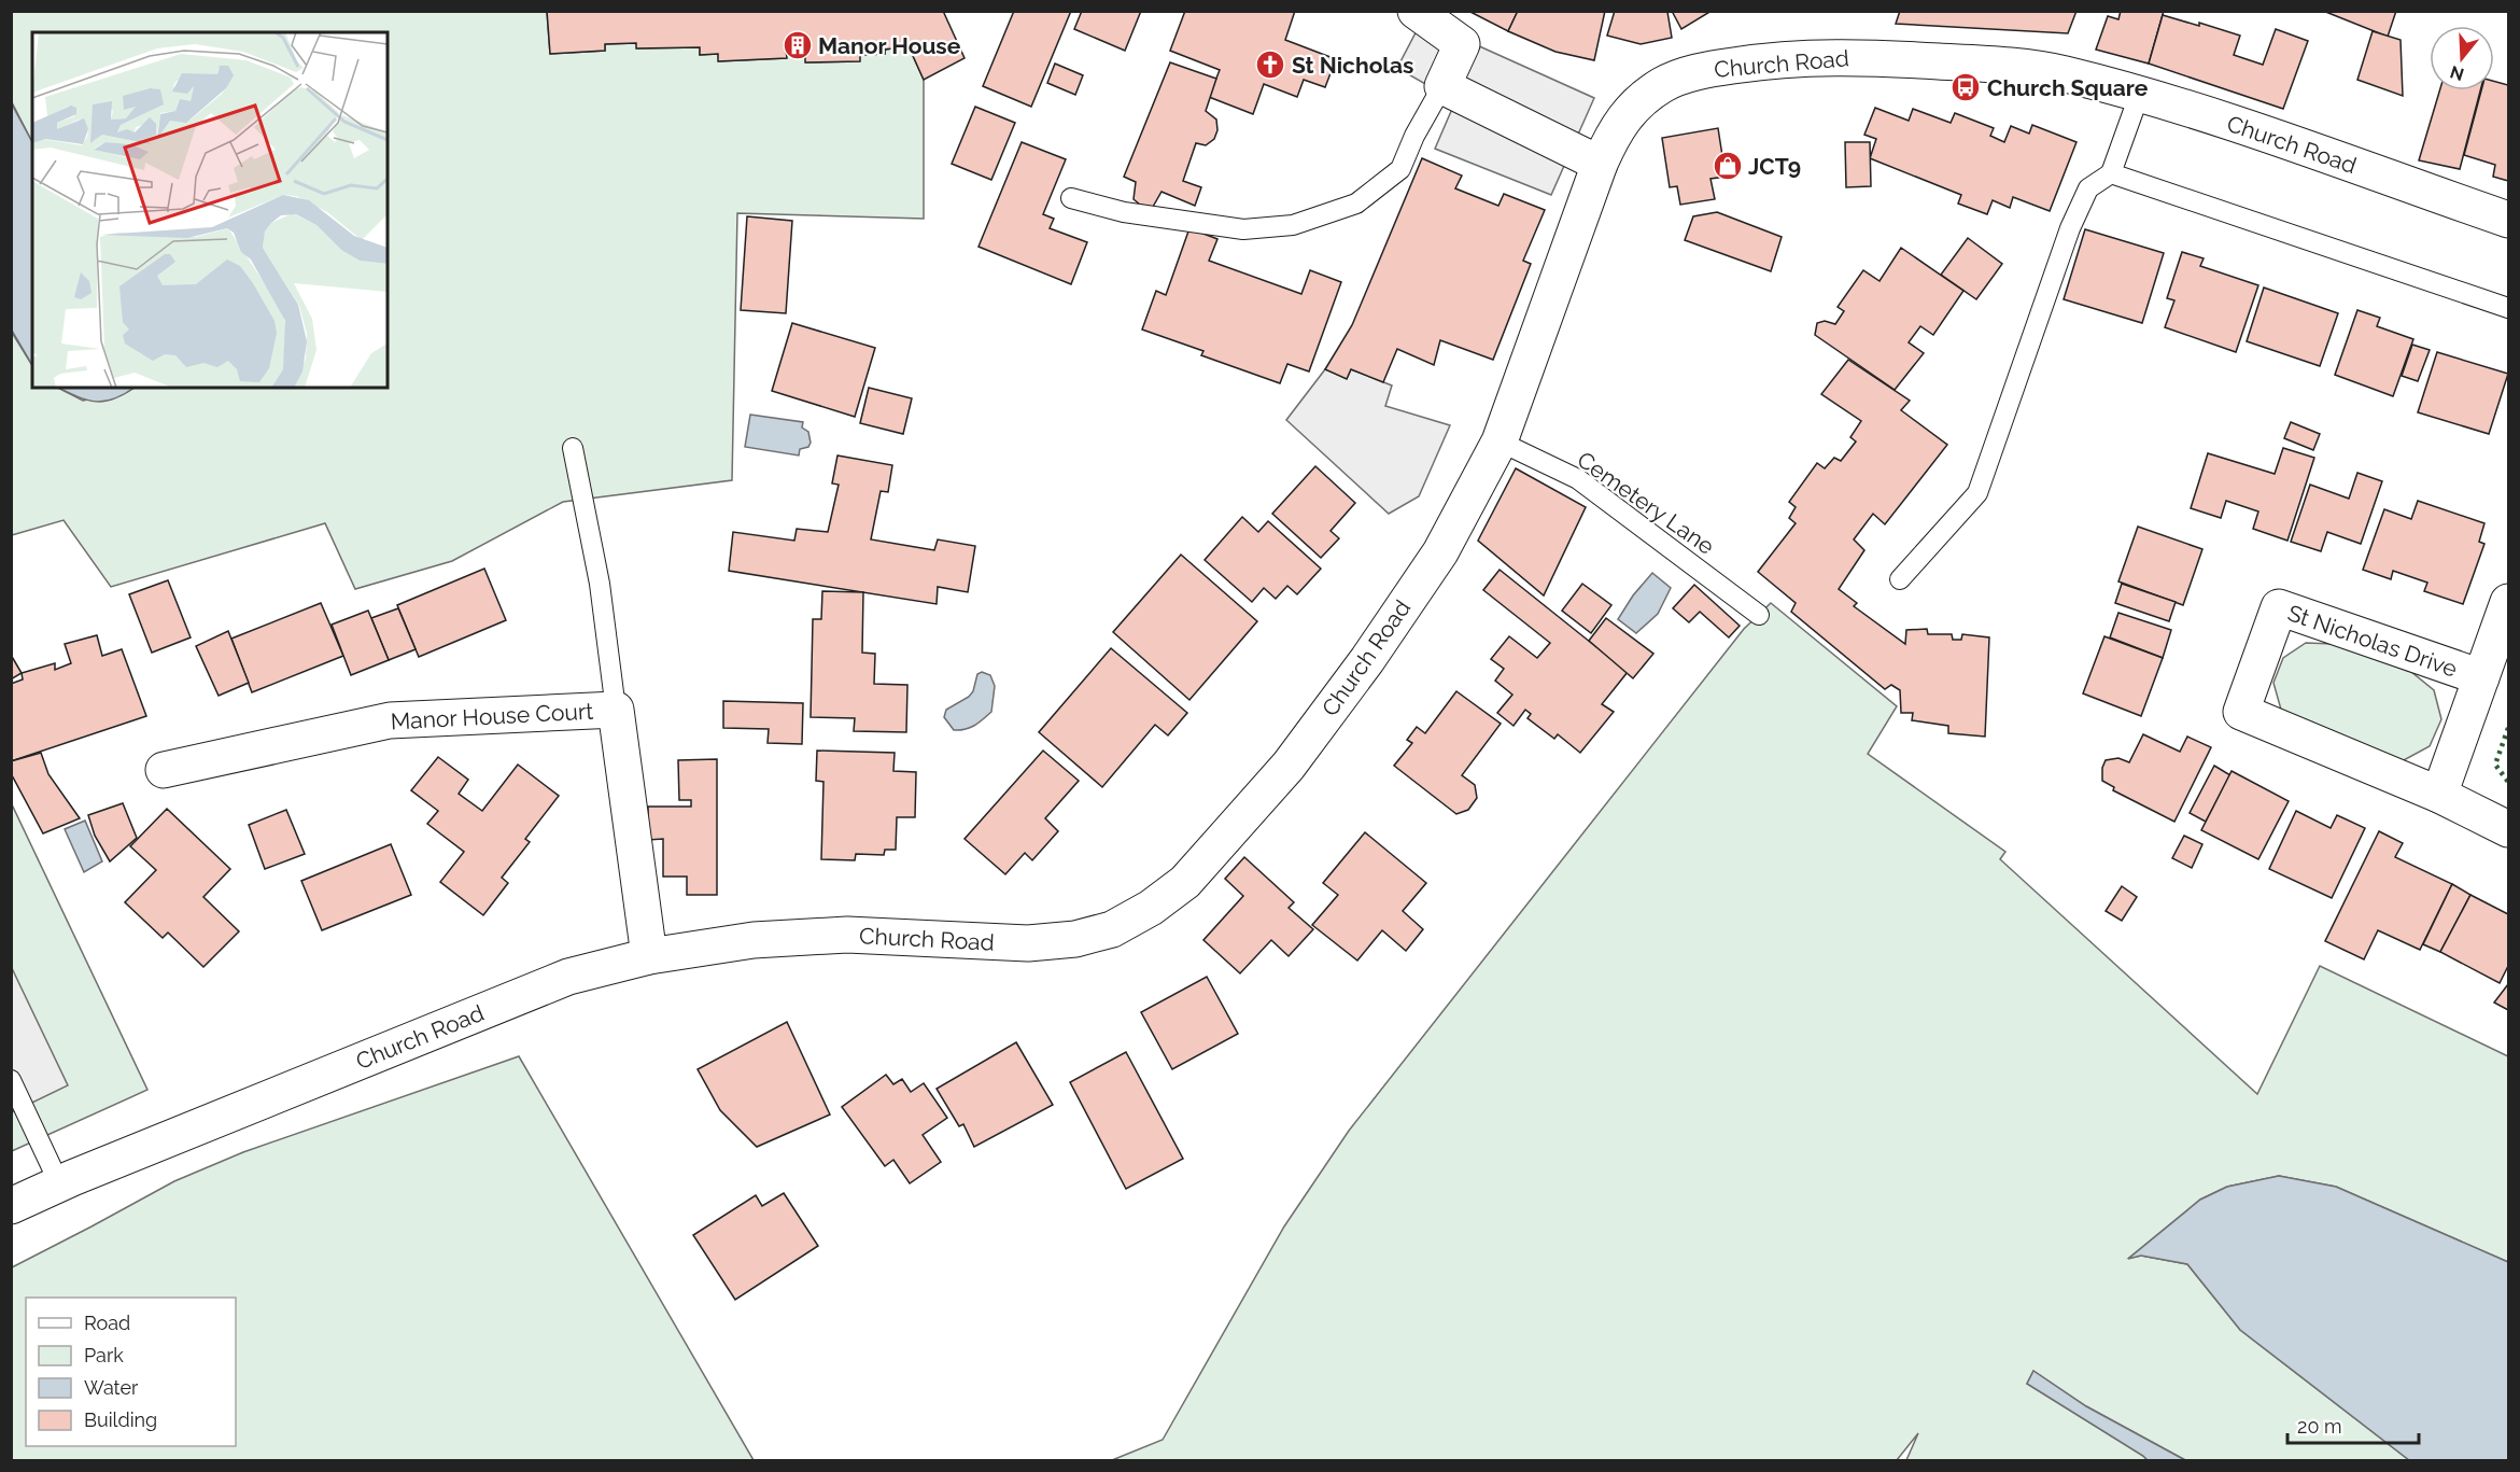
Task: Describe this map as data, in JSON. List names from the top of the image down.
{
  "streets": {
    "street": ["Church Road", "St Nicholas Drive", "Manor House Court"],
    "lane": ["Cemetery Lane"]
  },
  "crossings": [
    ["Church Road", "Cemetery Lane"],
    ["Church Road", "Manor House Court"]
  ],
  "places": {
    "building": ["Manor House"],
    "church": ["St Nicholas"],
    "bus stop": ["Church Square"],
    "shop": ["JCT9"]
  },
  "legend": [
    "Road",
    "Park",
    "Water",
    "Building"
  ],
  "scale_bar": "20 m",
  "north": "bottom"
}
